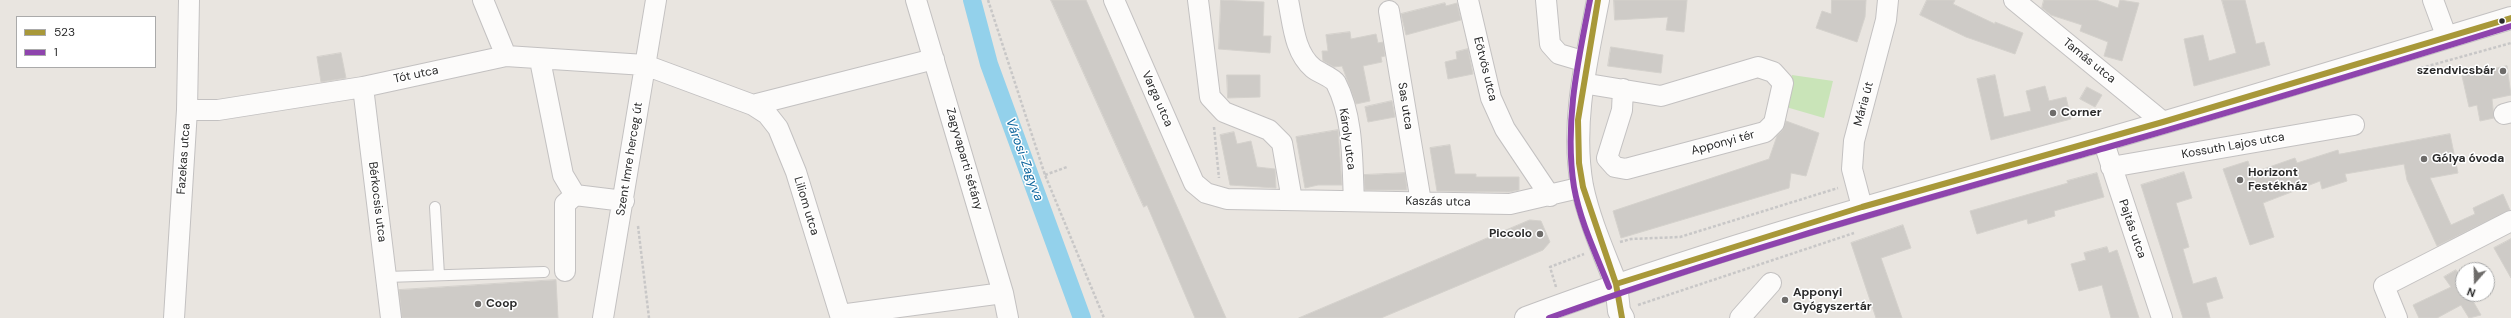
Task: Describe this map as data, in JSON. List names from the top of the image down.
{
  "streets": {
    "street": [
      "Tamás utca",
      "Eötvös utca",
      "Tót utca",
      "Varga utca",
      "Mária út",
      "Sas utca",
      "Károly utca",
      "Apponyi tér",
      "Kossuth Lajos utca",
      "Fazekas utca",
      "Szent Imre herceg út",
      "Zagyvaparti sétány",
      "Bérkocsis utca",
      "Kaszás utca",
      "Liliom utca",
      "Pajtás utca"
    ]
  },
  "crossings": [
    ["Eötvös utca", "Kaszás utca"],
    ["Tót utca", "Fazekas utca"],
    ["Tót utca", "Szent Imre herceg út"],
    ["Tót utca", "Bérkocsis utca"],
    ["Tót utca", "Liliom utca"],
    ["Varga utca", "Kaszás utca"],
    ["Sas utca", "Kaszás utca"],
    ["Károly utca", "Kaszás utca"],
    ["Kossuth Lajos utca", "Pajtás utca"],
    ["Szent Imre herceg út", "Liliom utca"]
  ],
  "water": ["Városi-Zagyva"],
  "places": [
    "szendvicsbár",
    "Corner",
    "Gólya óvoda",
    "Horizont Festékház",
    "Piccolo",
    "Apponyi Gyógyszertár",
    "Coop"
  ],
  "lines": ["transit line 523", "transit line 1"],
  "legend": ["523", "1"],
  "north": "bottom"
}
